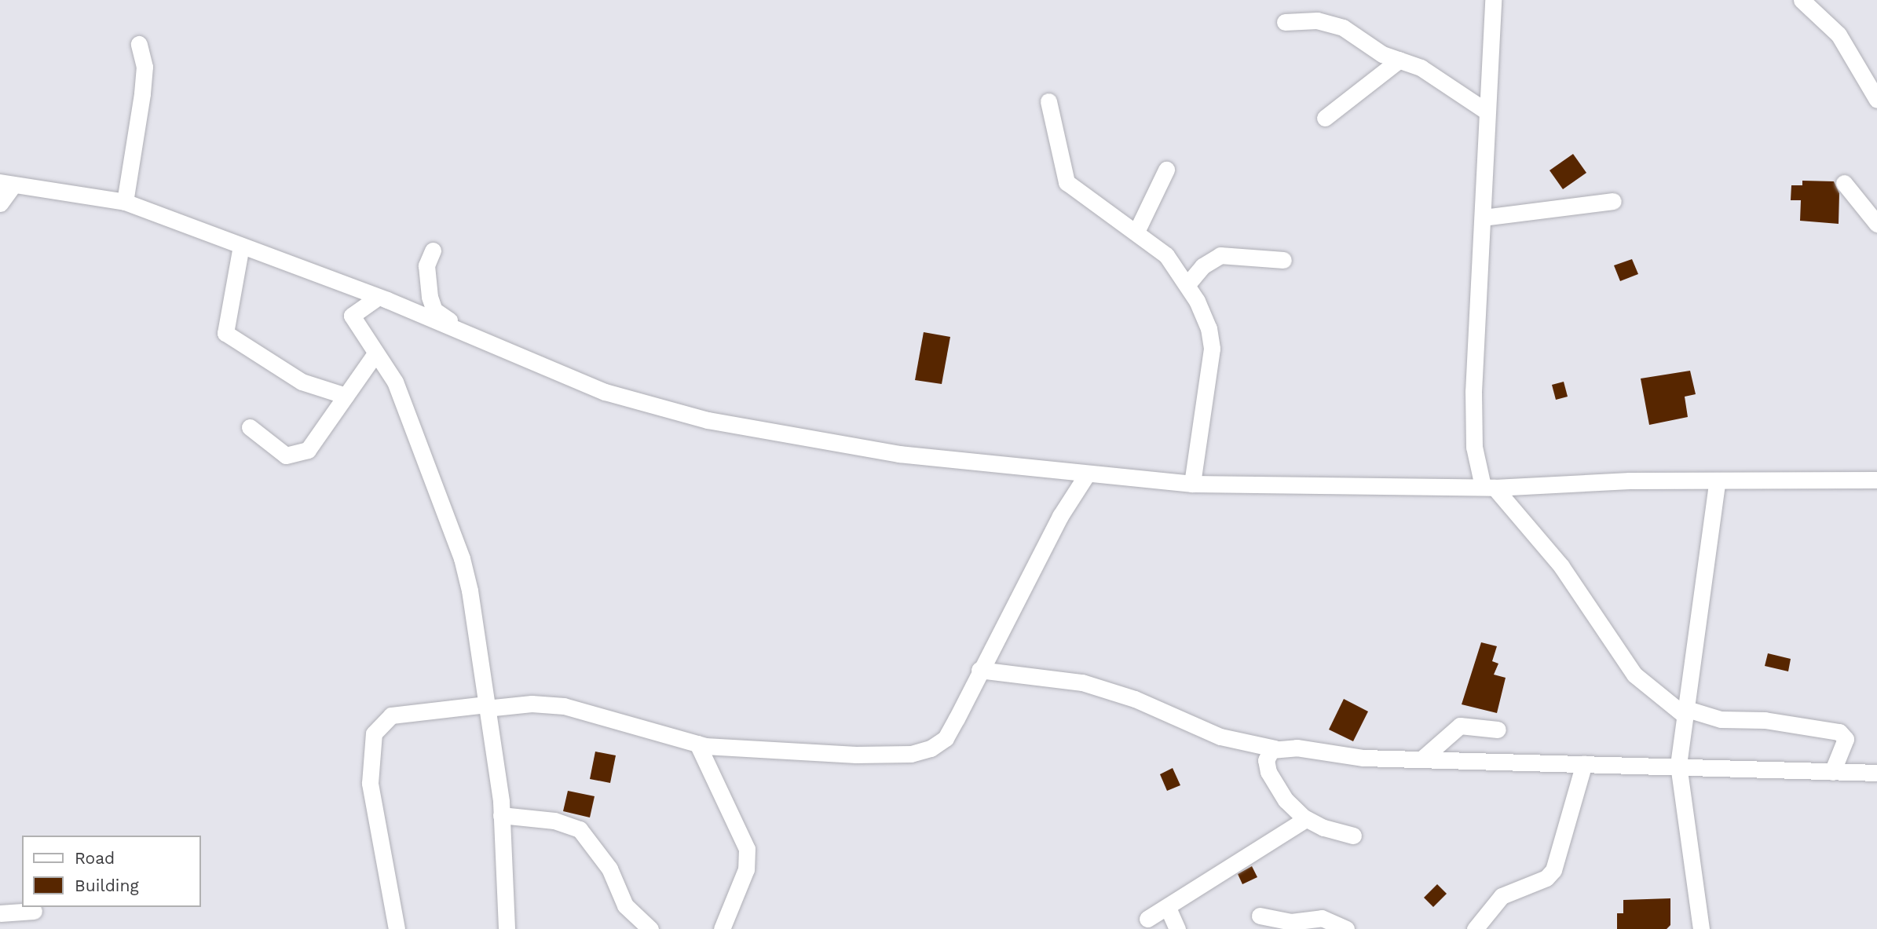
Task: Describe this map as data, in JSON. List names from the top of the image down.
{
  "legend": ["Road", "Building"]
}
